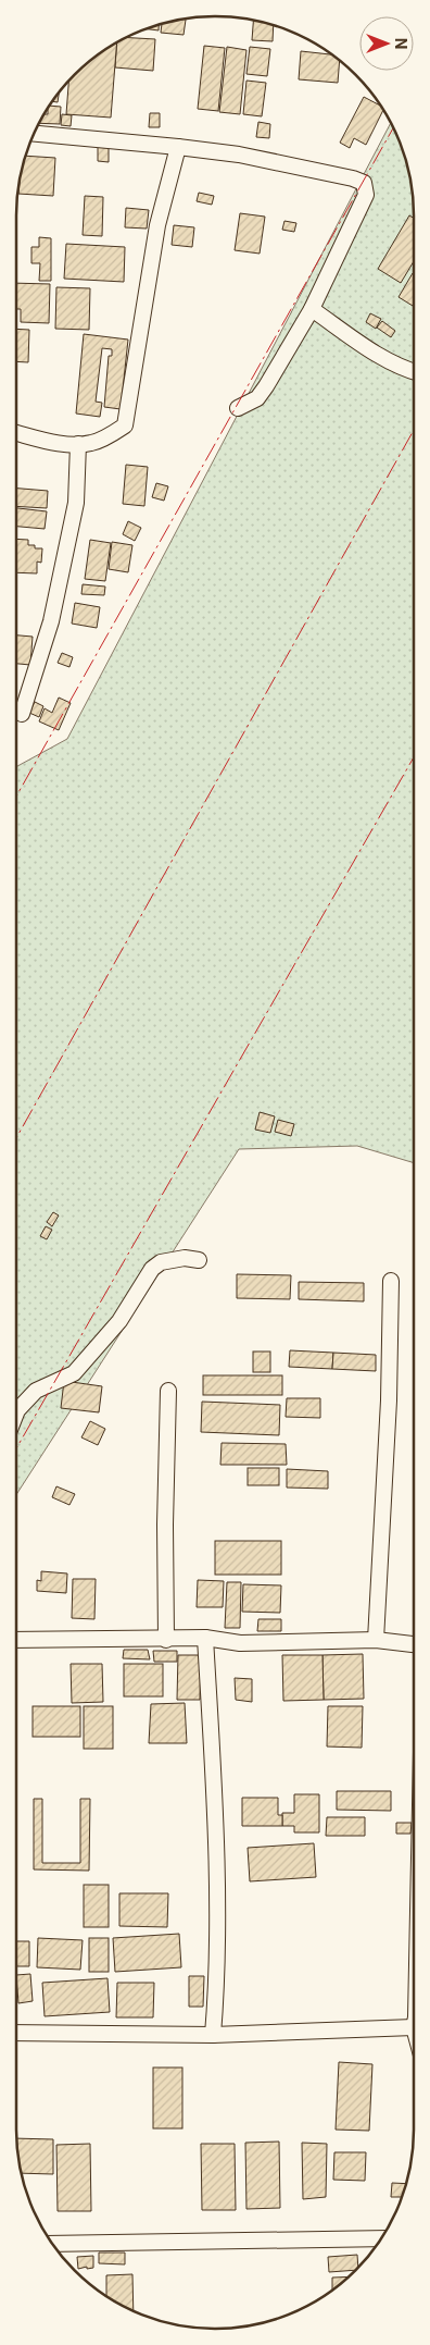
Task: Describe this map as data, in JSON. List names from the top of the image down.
{
  "north": "right"
}
